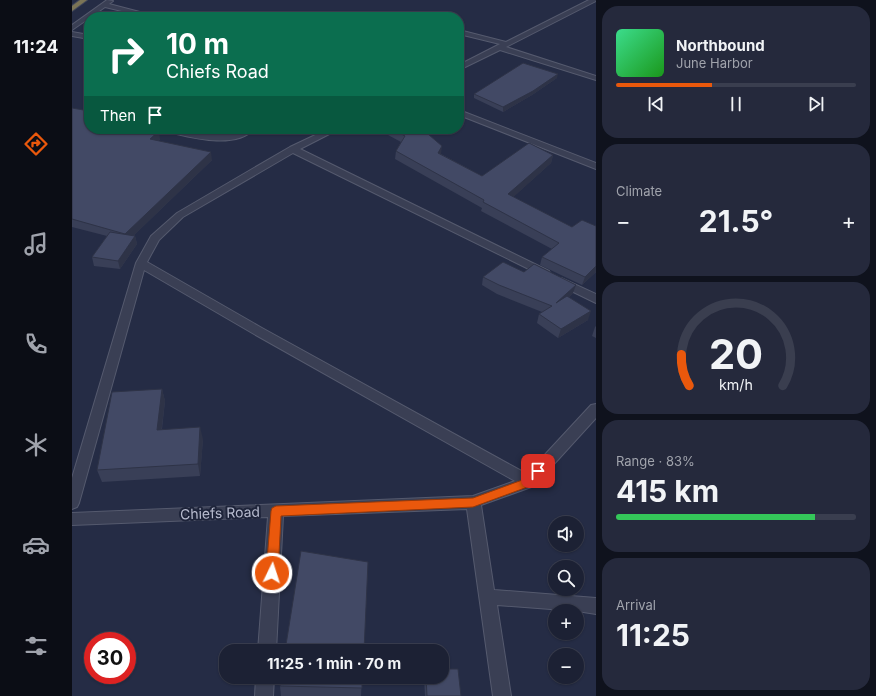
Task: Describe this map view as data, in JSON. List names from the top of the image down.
{
  "streets": {
    "street": ["Chiefs Road"]
  },
  "page": {
    "tabs": "11:24",
    "turn": ["10 m", "Chiefs Road"],
    "song": ["Northbound", "June Harbor"],
    "then": "Then",
    "tile": [
      "Climate",
      ["Range · 83%", "415 km"],
      ["Arrival", "11:25"]
    ],
    "heat": ["−", "21.5°", "+"],
    "map_buttons": ["+", "−"],
    "limit": "30",
    "trip": "11:25 · 1 min · 70 m",
    "gauge": ["20", "km/h"]
  }
}
